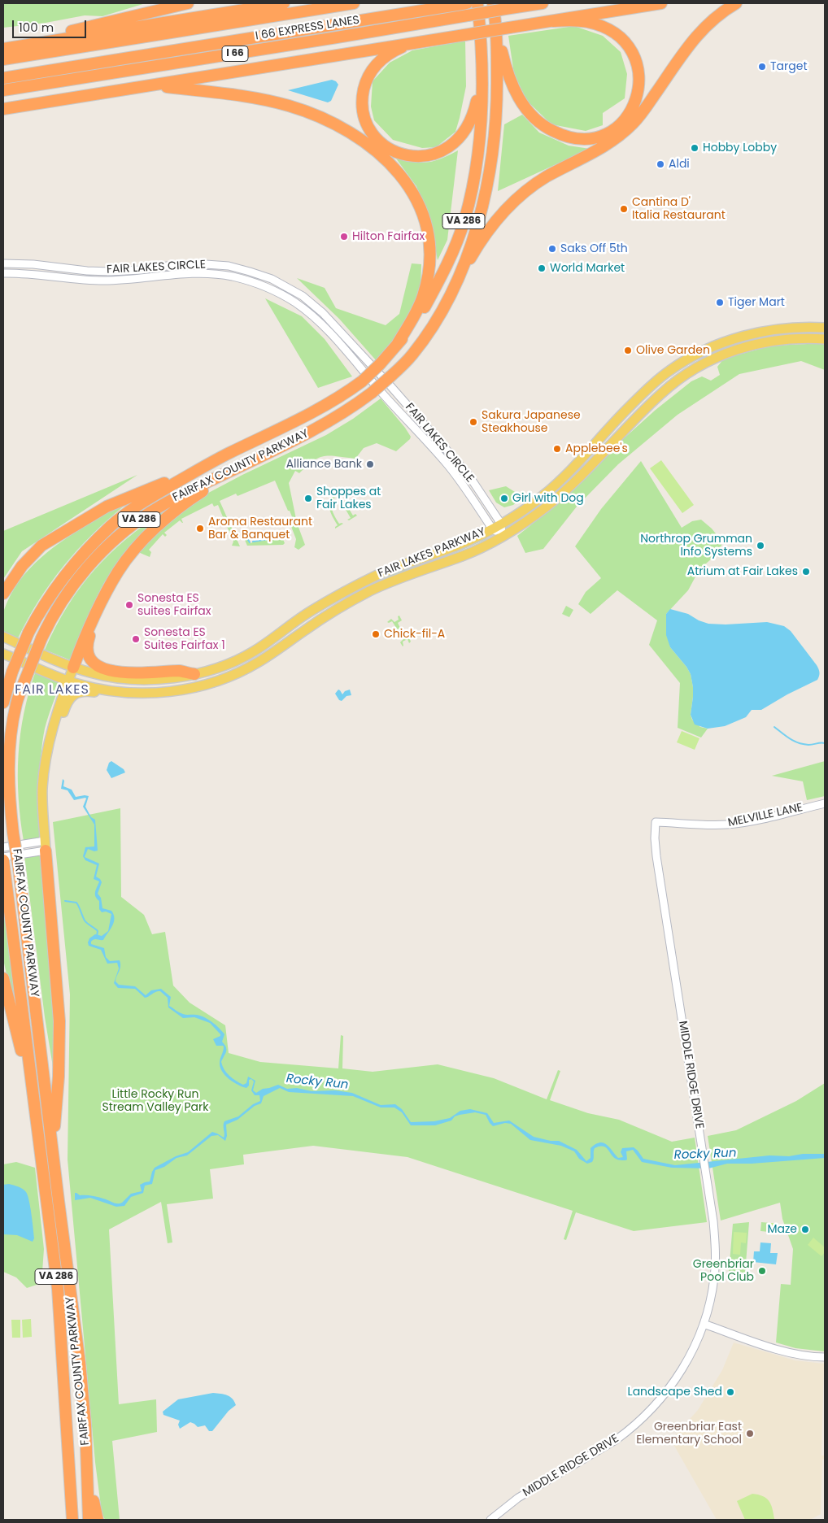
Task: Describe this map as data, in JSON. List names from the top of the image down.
{
  "streets": {
    "highway": [
      "I 66 EXPRESS LANES",
      "I 66",
      "VA 286",
      "FAIRFAX COUNTY PARKWAY"
    ],
    "main road": ["FAIR LAKES PARKWAY"],
    "street": ["FAIR LAKES CIRCLE", "MELVILLE LANE", "MIDDLE RIDGE DRIVE"]
  },
  "crossings": [
    ["FAIR LAKES CIRCLE", "FAIR LAKES PARKWAY"],
    ["MELVILLE LANE", "MIDDLE RIDGE DRIVE"]
  ],
  "districts": ["FAIR LAKES"],
  "water": ["Rocky Run"],
  "parks": ["Little Rocky Run Stream Valley Park"],
  "places": [
    "Target",
    "Hobby Lobby",
    "Aldi",
    "Cantina D' Italia Restaurant",
    "Hilton Fairfax",
    "Saks Off 5th",
    "World Market",
    "Tiger Mart",
    "Olive Garden",
    "Sakura Japanese Steakhouse",
    "Applebee's",
    "Alliance Bank",
    "Shoppes at Fair Lakes",
    "Girl with Dog",
    "Aroma Restaurant Bar & Banquet",
    "Northrop Grumman Info Systems",
    "Atrium at Fair Lakes",
    "Sonesta ES suites Fairfax",
    "Chick-fil-A",
    "Sonesta ES Suites Fairfax 1",
    "Maze",
    "Greenbriar Pool Club",
    "Landscape Shed",
    "Greenbriar East Elementary School"
  ],
  "scale_bar": "100 m"
}
